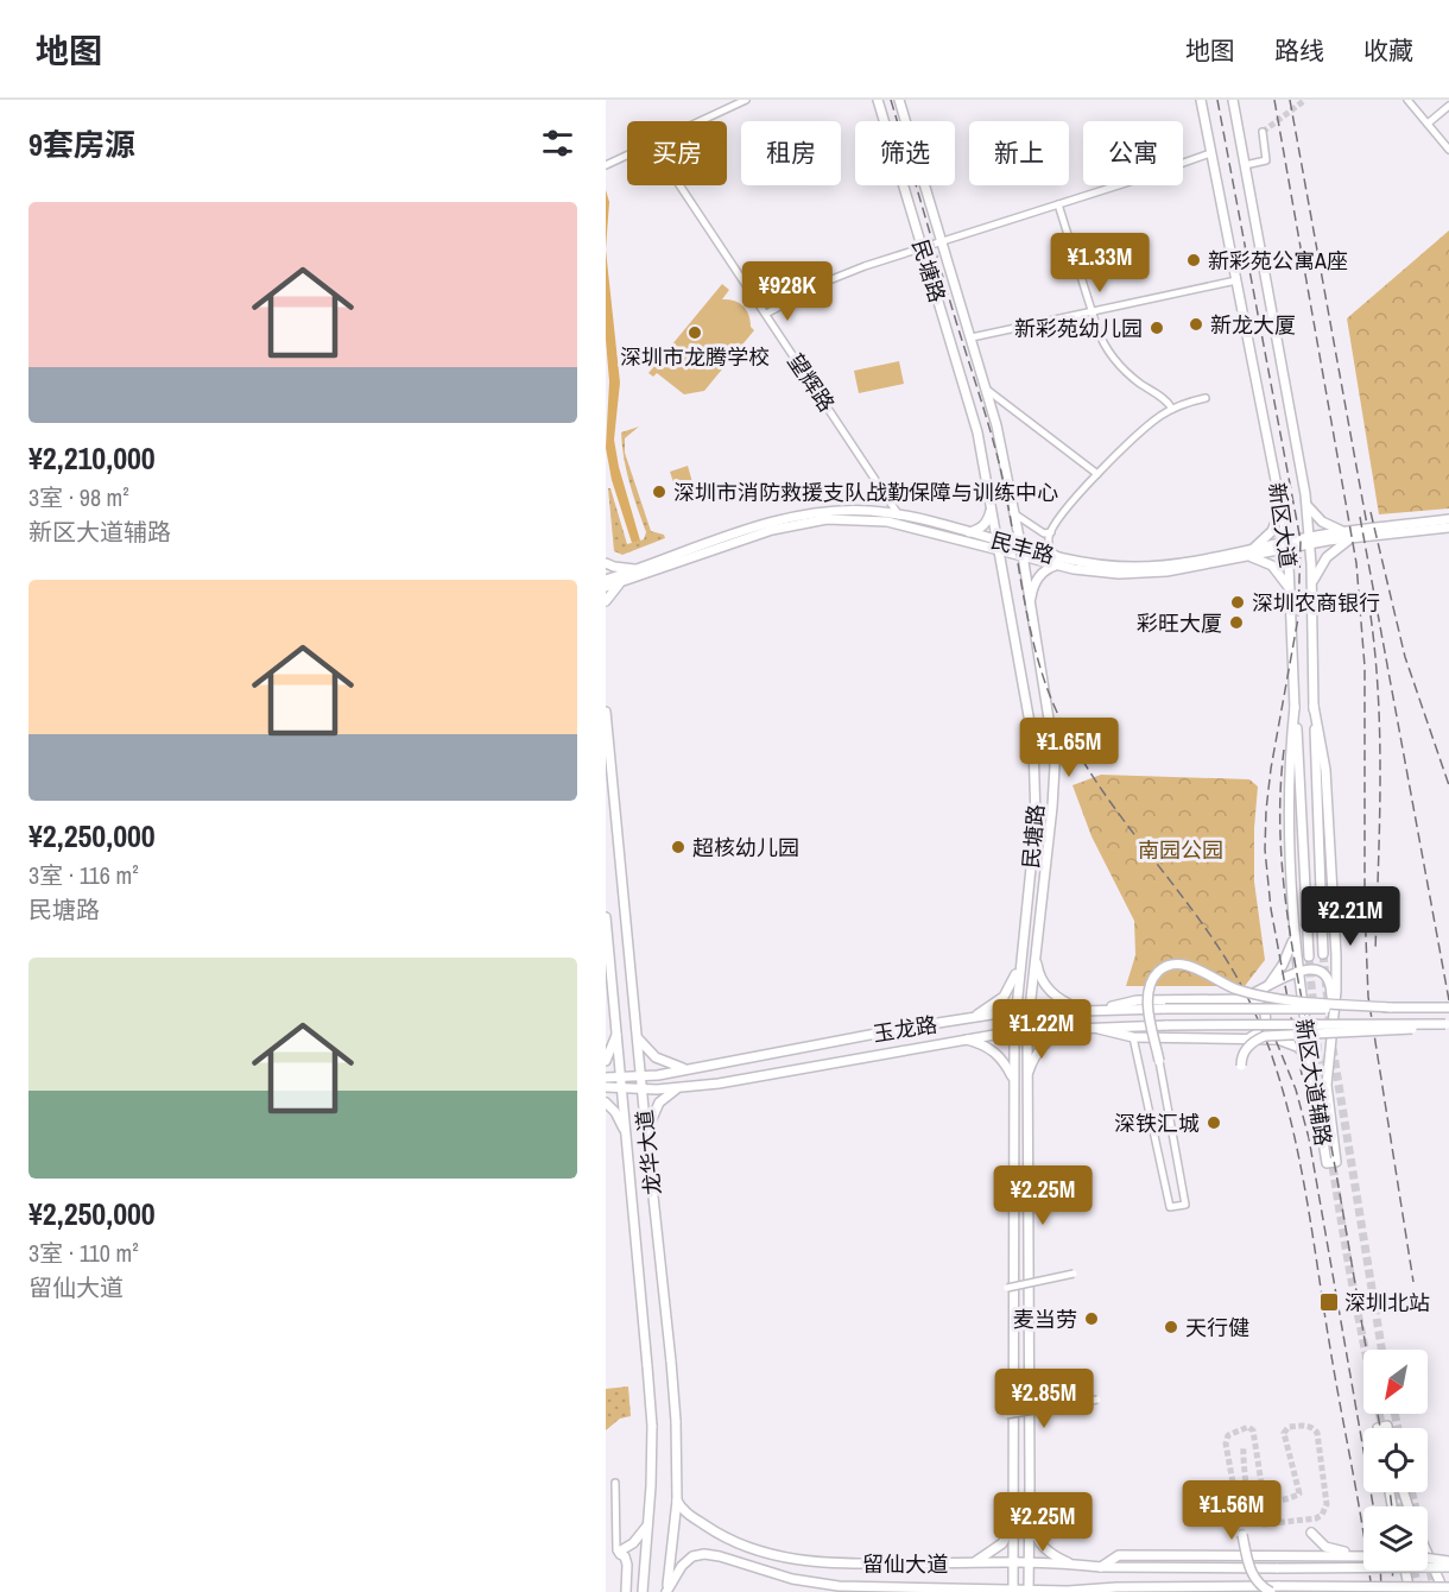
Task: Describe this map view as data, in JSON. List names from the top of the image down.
{
  "streets": {
    "main road": [
      "民塘路",
      "新区大道",
      "民丰路",
      "玉龙路",
      "新区大道辅路",
      "龙华大道",
      "留仙大道"
    ],
    "street": ["望辉路"]
  },
  "crossings": [
    ["民塘路", "民丰路"],
    ["民塘路", "玉龙路"],
    ["民塘路", "留仙大道"],
    ["望辉路", "民丰路"],
    ["新区大道", "民丰路"],
    ["新区大道", "新区大道辅路"],
    ["玉龙路", "龙华大道"],
    ["龙华大道", "留仙大道"]
  ],
  "parks": ["南园公园"],
  "places": {
    "other": [
      "新彩苑公寓A座",
      "新龙大厦",
      "新彩苑幼儿园",
      "深圳市龙腾学校",
      "深圳市消防救援支队战勤保障与训练中心",
      "深圳农商银行",
      "彩旺大厦",
      "超核幼儿园",
      "深铁汇城",
      "麦当劳",
      "天行健"
    ],
    "transit": ["深圳北站"]
  },
  "north": "bottom left",
  "page": {
    "header": "地图",
    "nav": ["地图", "路线", "收藏"],
    "heading": "9套房源",
    "chip": [
      "买房",
      "租房",
      "筛选",
      "新上",
      "公寓"
    ],
    "list": [
      {
        "name": "¥2,210,000",
        "note": "3室 · 98 m² · 新区大道辅路"
      },
      {
        "name": "¥2,250,000",
        "note": "3室 · 116 m² · 民塘路"
      },
      {
        "name": "¥2,250,000",
        "note": "3室 · 110 m² · 留仙大道"
      }
    ],
    "price": [
      "¥1.33M",
      "¥928K",
      "¥1.65M",
      "¥2.21M",
      "¥1.22M",
      "¥2.25M",
      "¥2.85M",
      "¥1.56M",
      "¥2.25M"
    ]
  }
}
